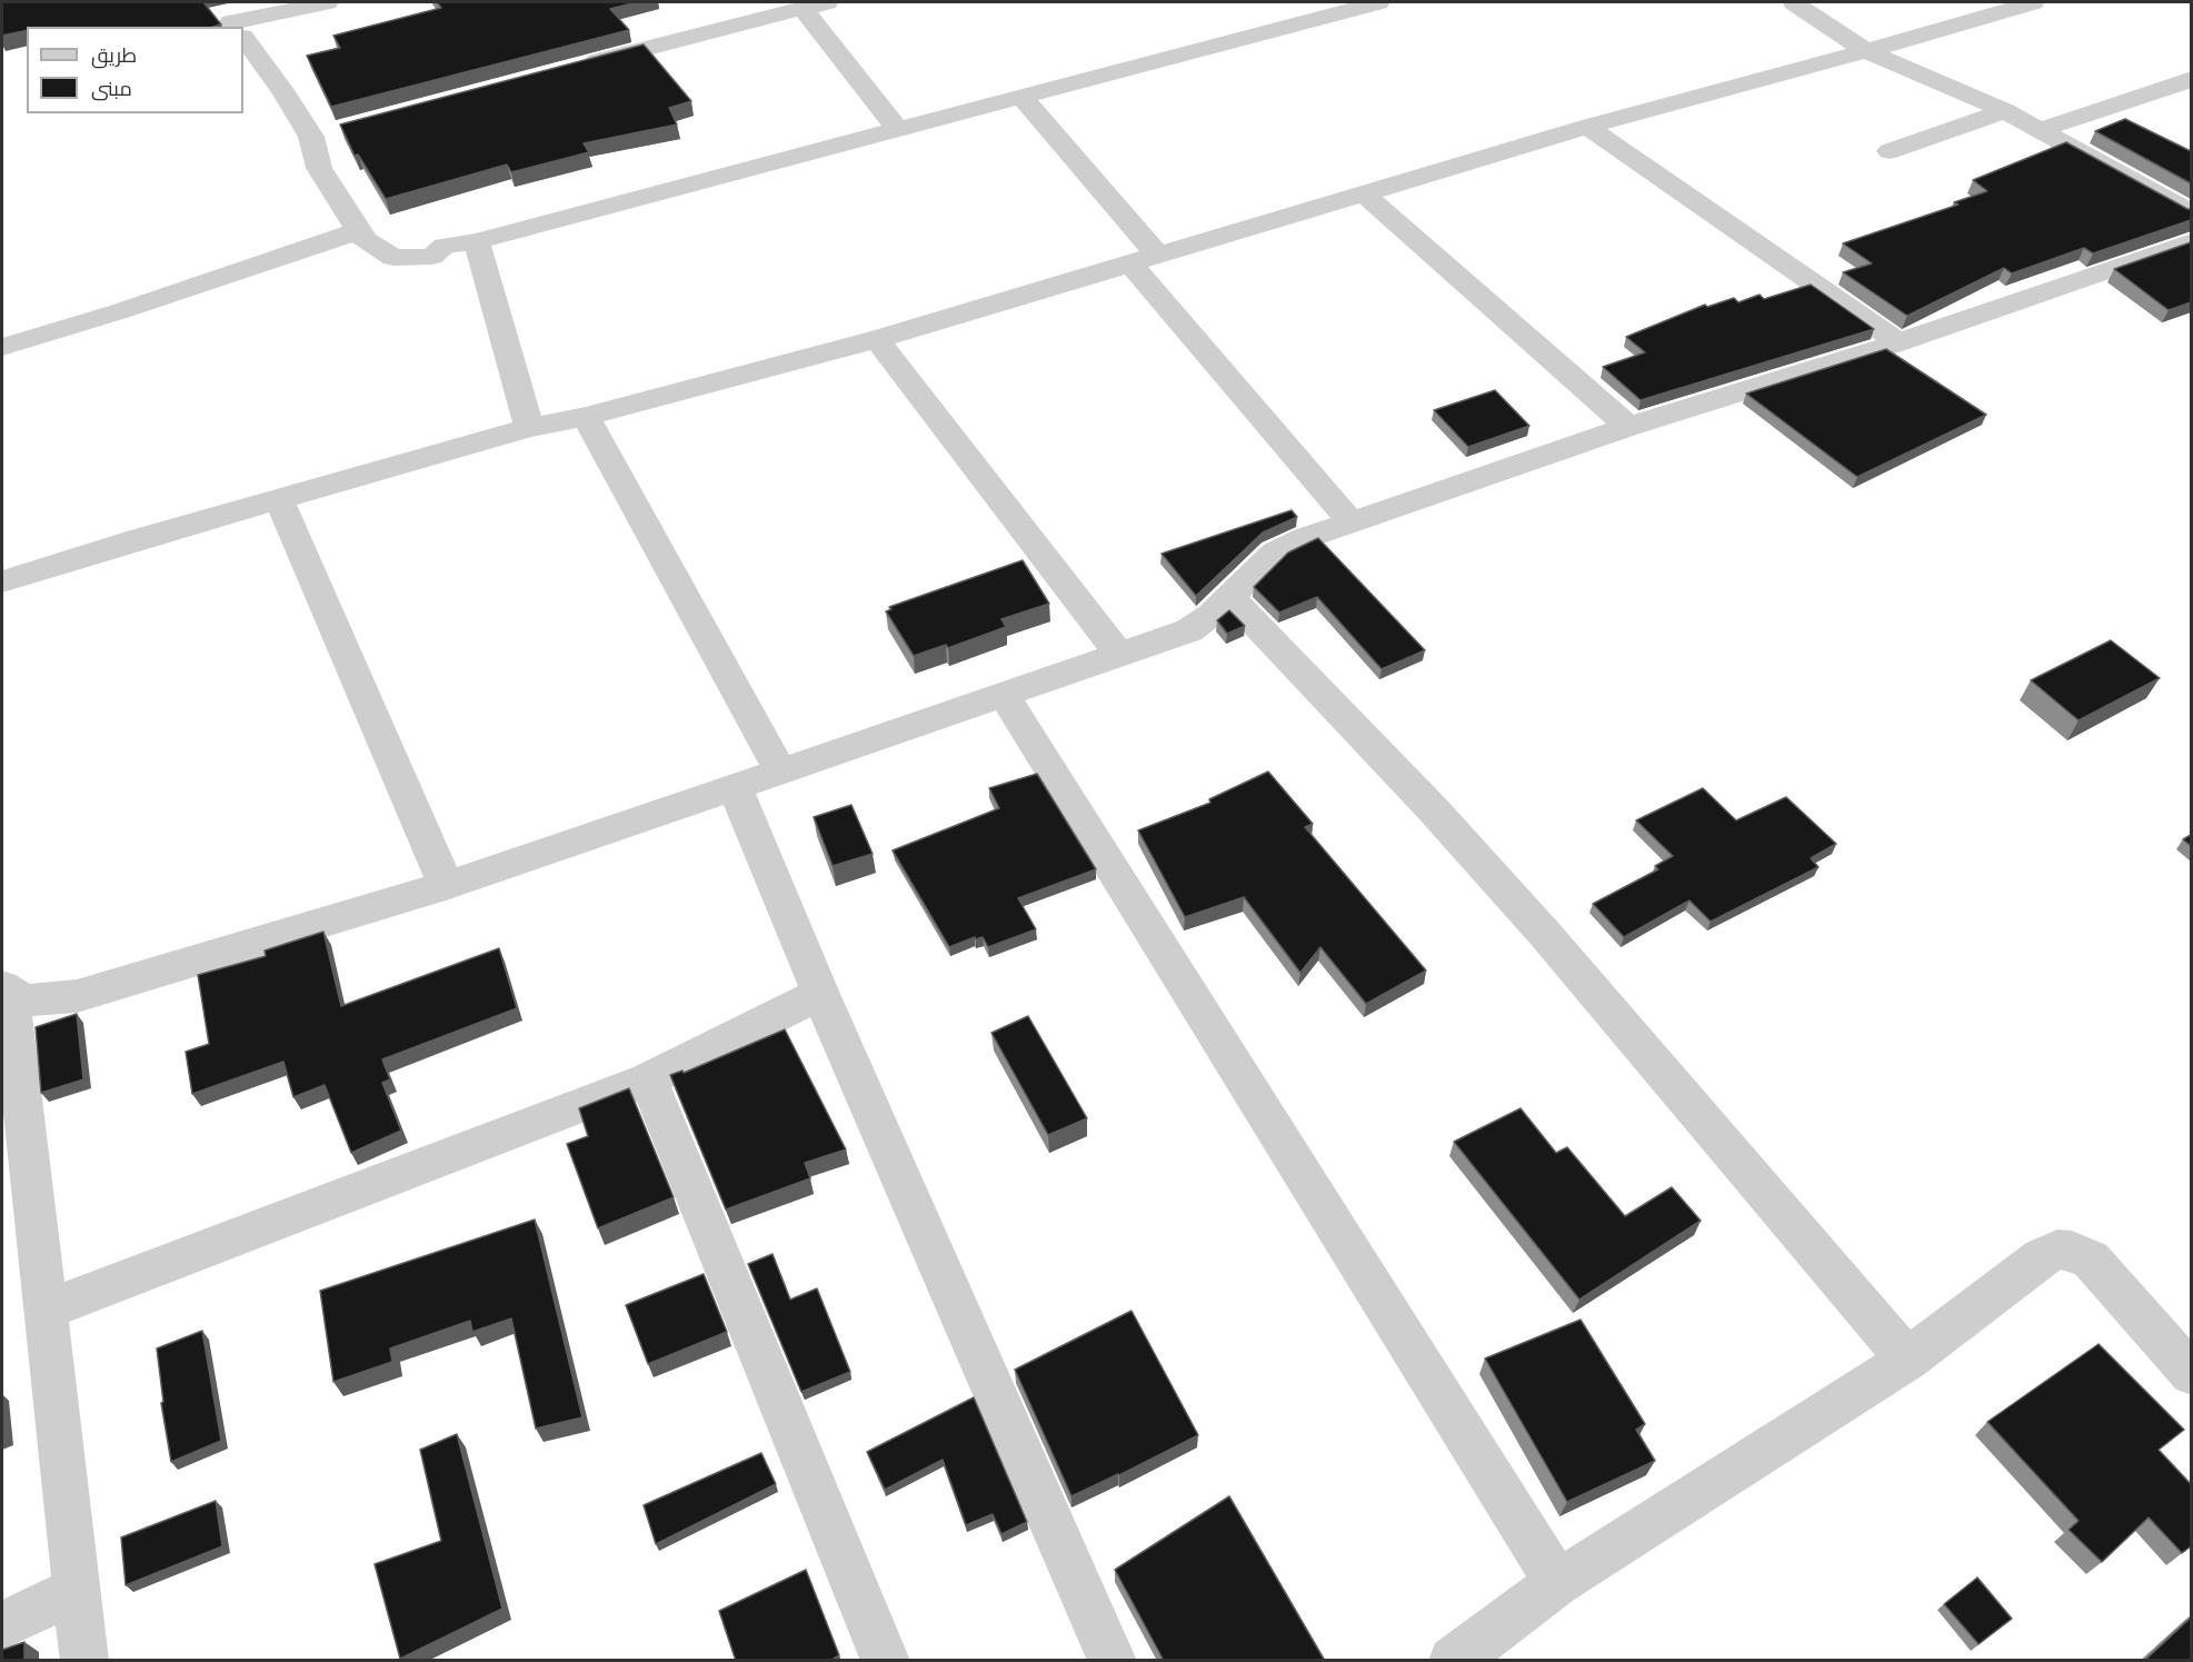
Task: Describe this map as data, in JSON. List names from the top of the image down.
{
  "legend": ["طريق", "مبنى"]
}
